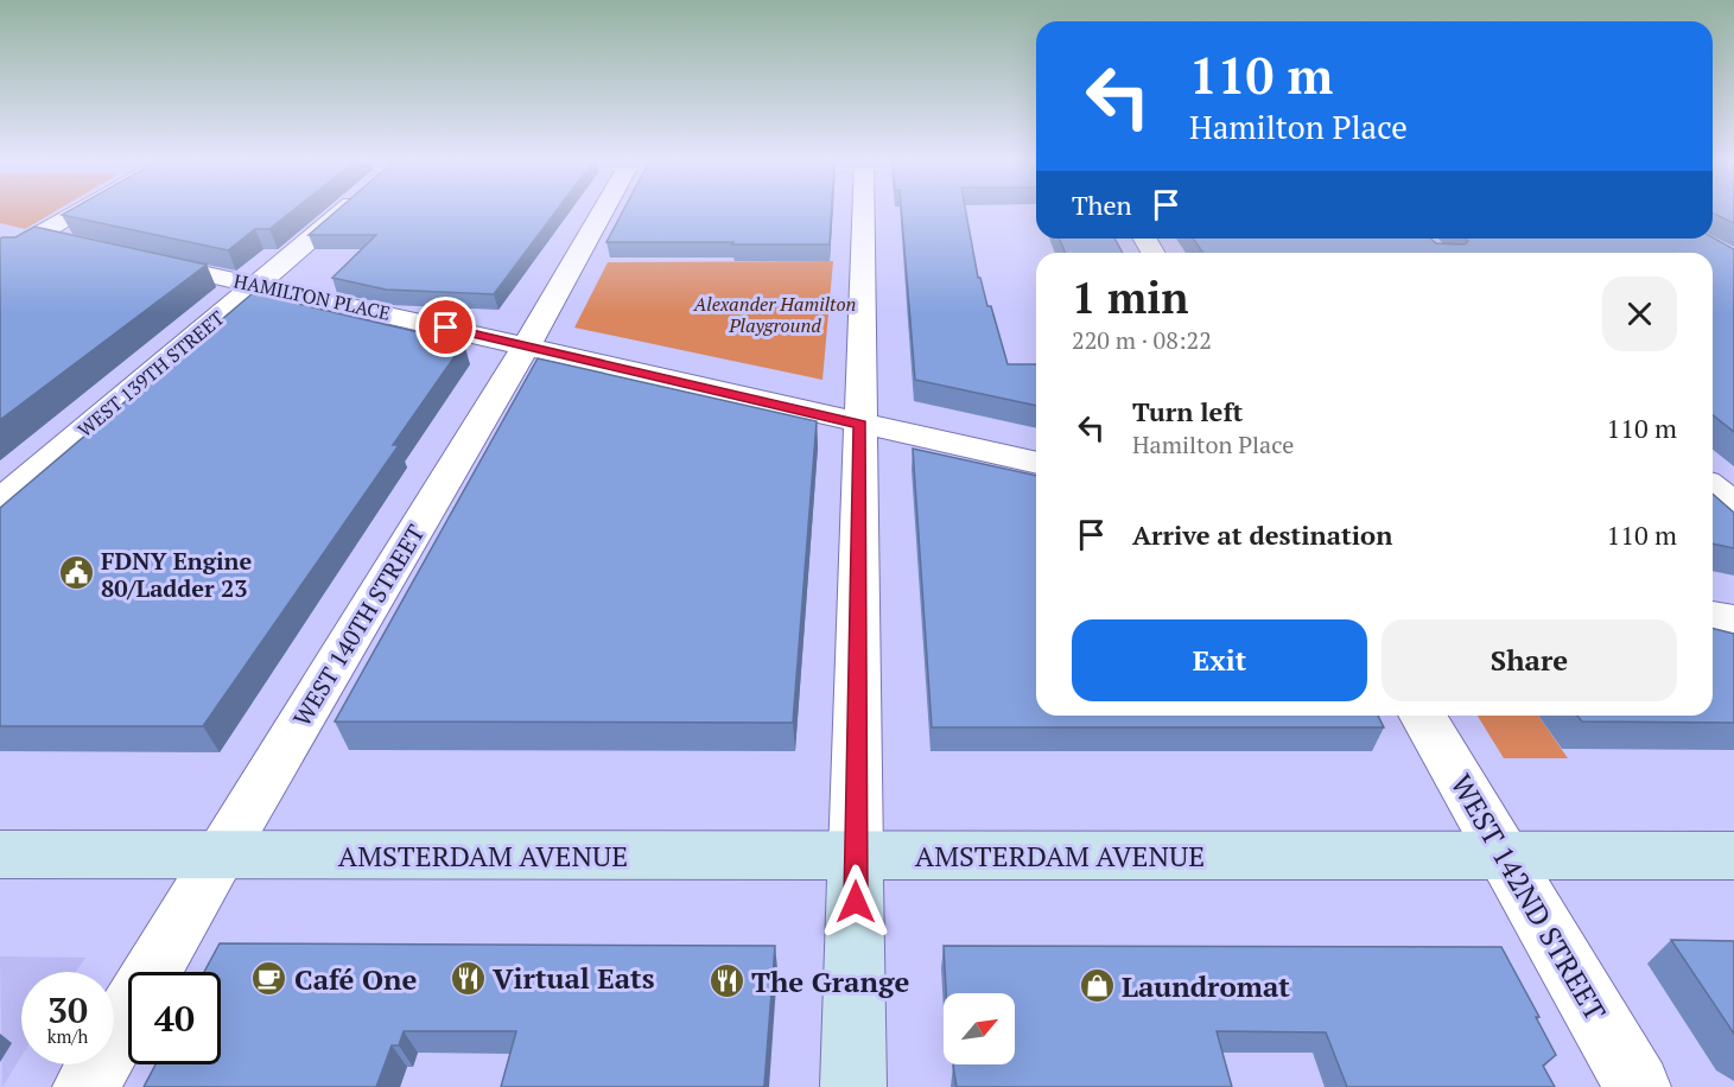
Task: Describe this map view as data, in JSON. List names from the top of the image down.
{
  "streets": {
    "main road": ["AMSTERDAM AVENUE"],
    "street": [
      "HAMILTON PLACE",
      "WEST 139TH STREET",
      "WEST 140TH STREET",
      "WEST 142ND STREET"
    ]
  },
  "crossings": [
    ["HAMILTON PLACE", "WEST 139TH STREET"],
    ["HAMILTON PLACE", "WEST 140TH STREET"],
    ["WEST 140TH STREET", "AMSTERDAM AVENUE"],
    ["AMSTERDAM AVENUE", "WEST 142ND STREET"]
  ],
  "parks": ["Alexander Hamilton Playground"],
  "places": {
    "public building": ["FDNY Engine 80/Ladder 23"],
    "restaurant": ["Virtual Eats", "The Grange"],
    "cafe": ["Café One"],
    "shop": ["Laundromat"]
  },
  "north": "top right",
  "page": {
    "turn": ["110 m", "Hamilton Place"],
    "then": "Then",
    "heading": ["1 min", "220 m · 08:22"],
    "list": [
      {
        "name": "Turn left",
        "note": "Hamilton Place",
        "value": "110 m"
      },
      {
        "name": "Arrive at destination",
        "value": "110 m"
      }
    ],
    "buttons": ["Exit", "Share"],
    "speed": "30 km/h",
    "limit": "40"
  }
}
